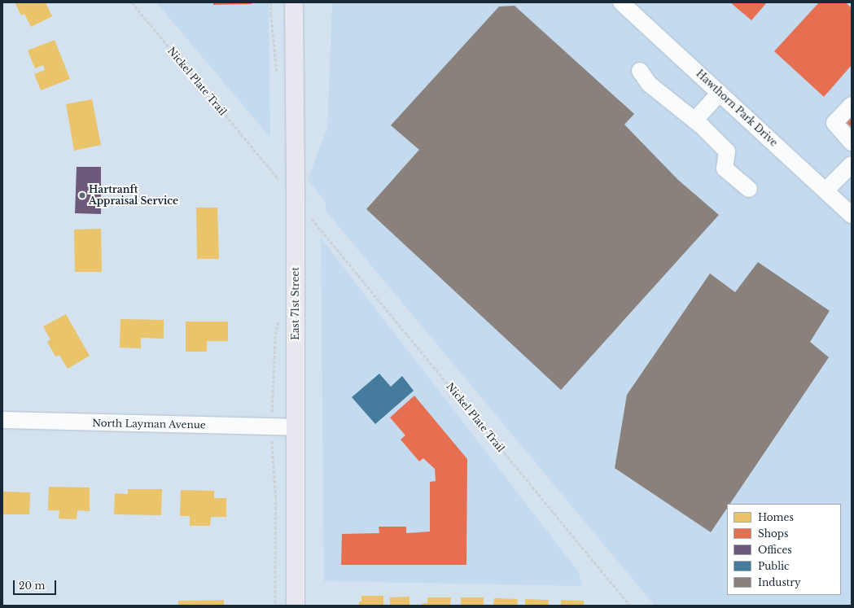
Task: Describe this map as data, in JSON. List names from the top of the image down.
{
  "streets": {
    "main road": ["East 71st Street"],
    "street": ["Hawthorn Park Drive", "North Layman Avenue"],
    "path": ["Nickel Plate Trail"]
  },
  "crossings": [
    ["East 71st Street", "North Layman Avenue"]
  ],
  "places": ["Hartranft Appraisal Service"],
  "legend": [
    "Homes",
    "Shops",
    "Offices",
    "Public",
    "Industry"
  ],
  "scale_bar": "20 m"
}
